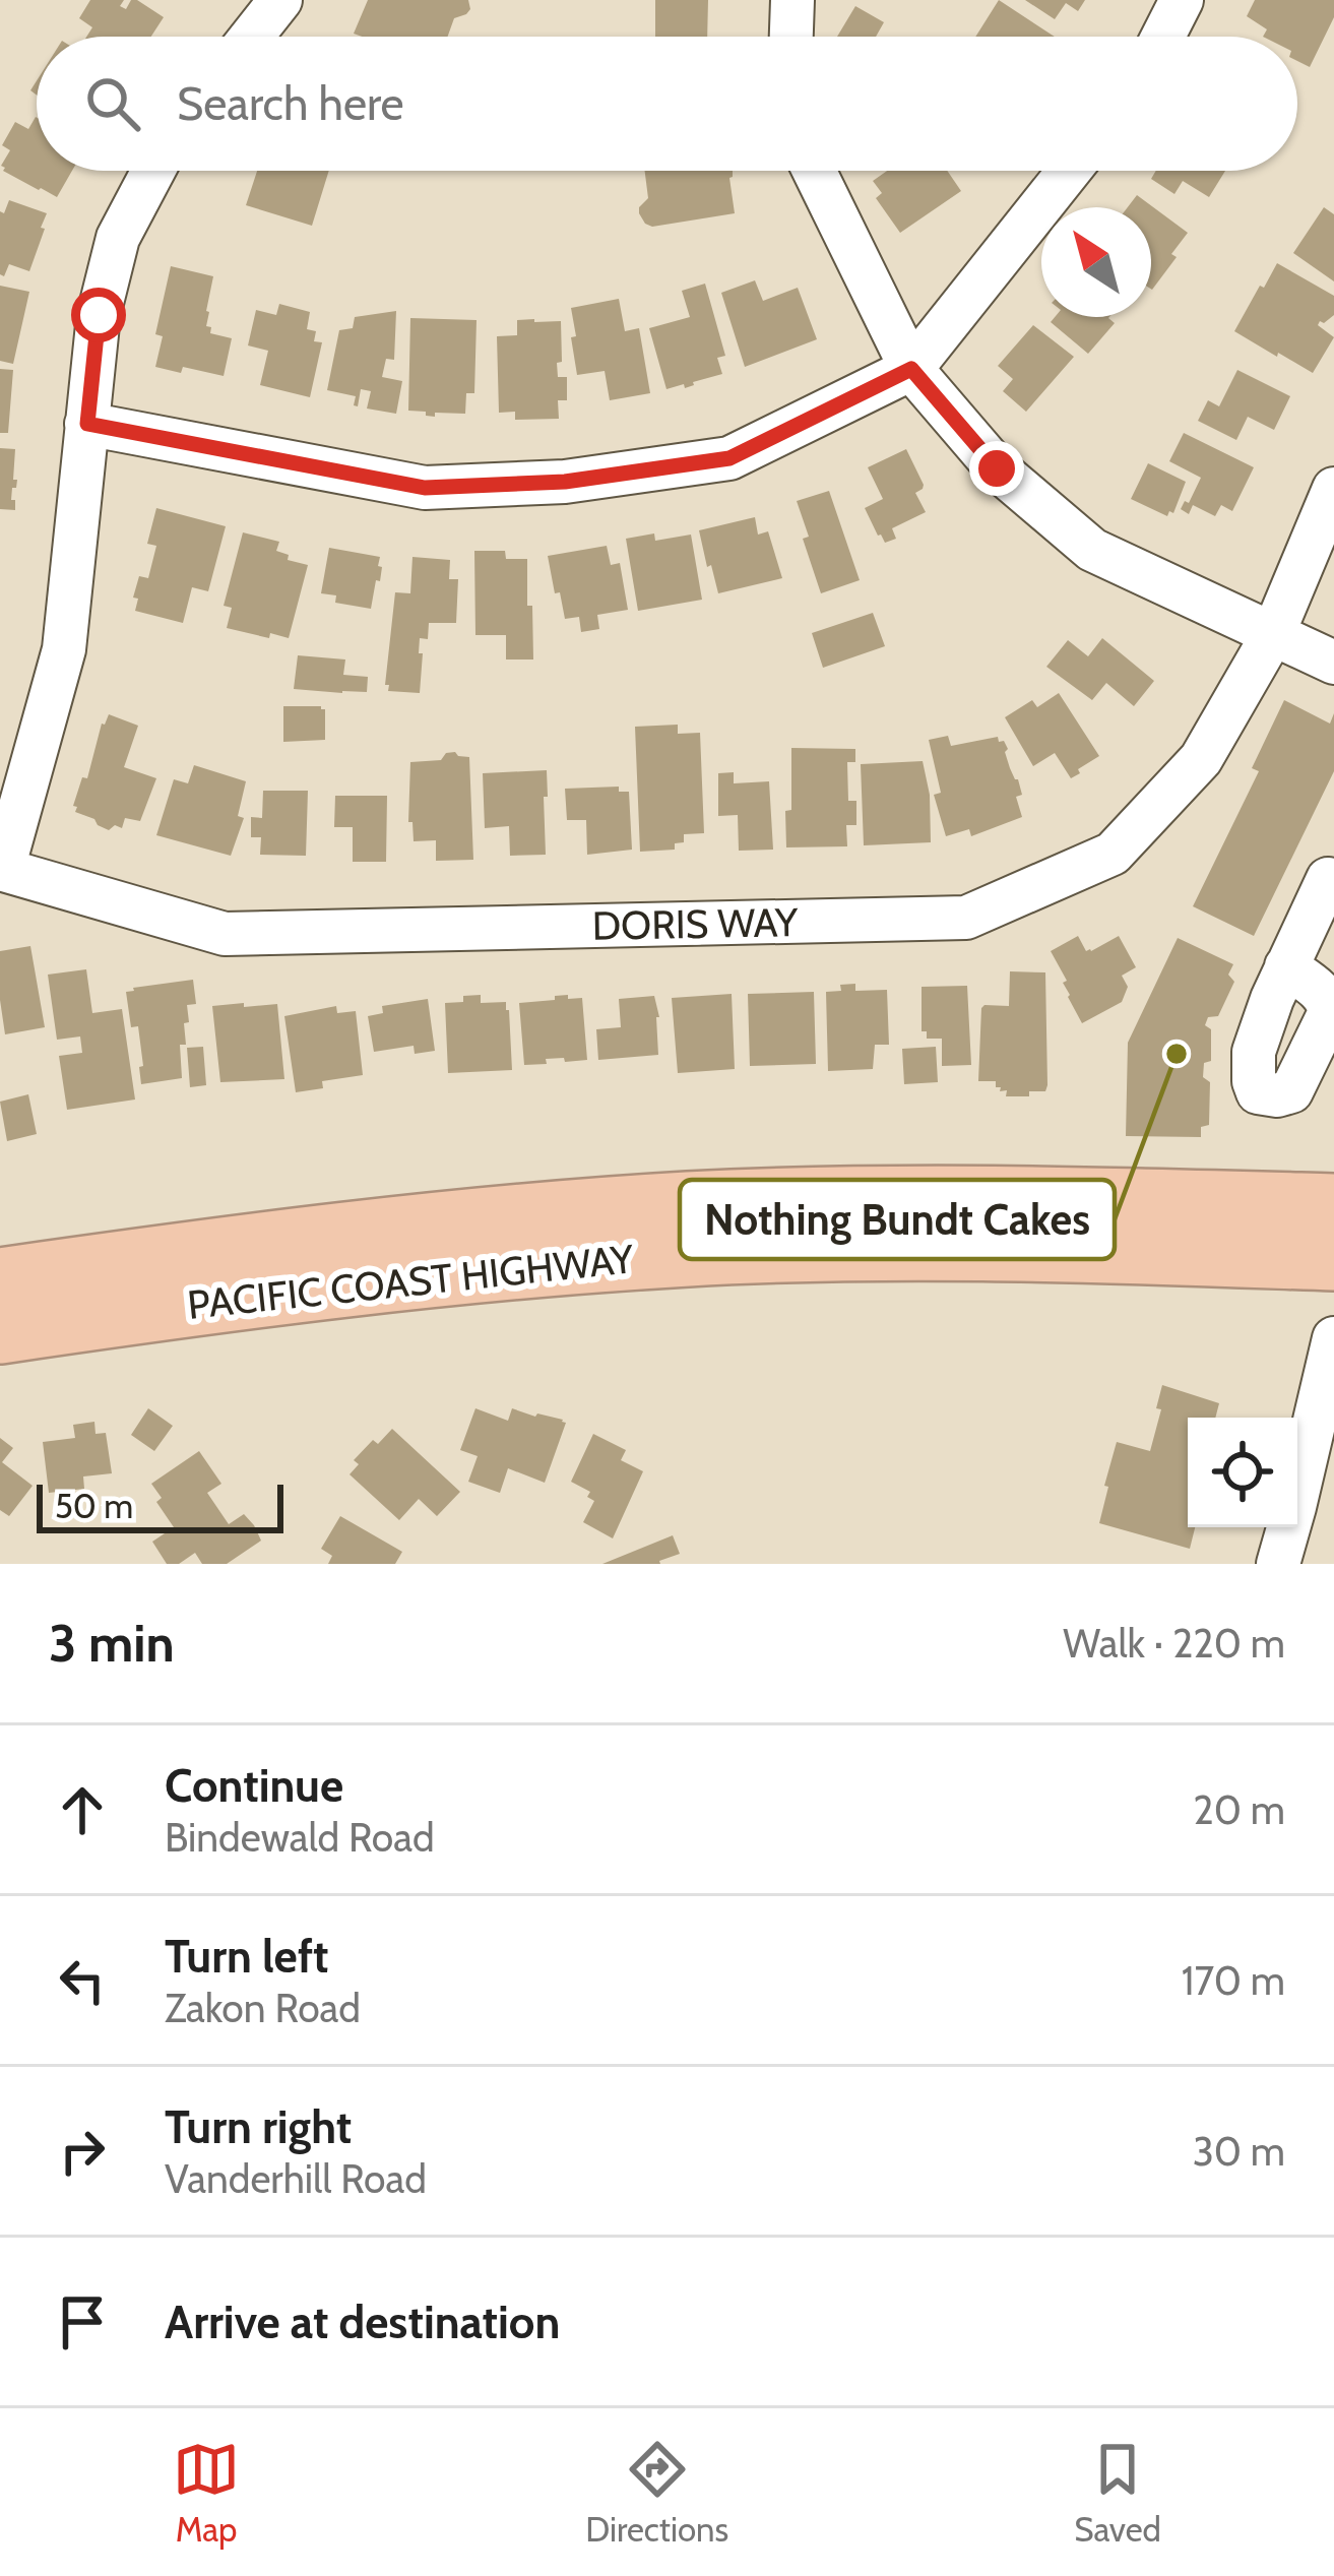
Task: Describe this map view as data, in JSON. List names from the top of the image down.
{
  "streets": {
    "highway": ["PACIFIC COAST HIGHWAY"],
    "street": ["DORIS WAY"]
  },
  "places": ["Nothing Bundt Cakes"],
  "scale_bar": "50 m",
  "north": "top left",
  "page": {
    "search": "Search here",
    "scale": "50 m",
    "heading": ["3 min", "Walk · 220 m"],
    "list": [
      ["Continue", "Bindewald Road", "20 m"],
      ["Turn left", "Zakon Road", "170 m"],
      ["Turn right", "Vanderhill Road", "30 m"],
      "Arrive at destination"
    ],
    "nav": ["Map", "Directions", "Saved"]
  }
}
